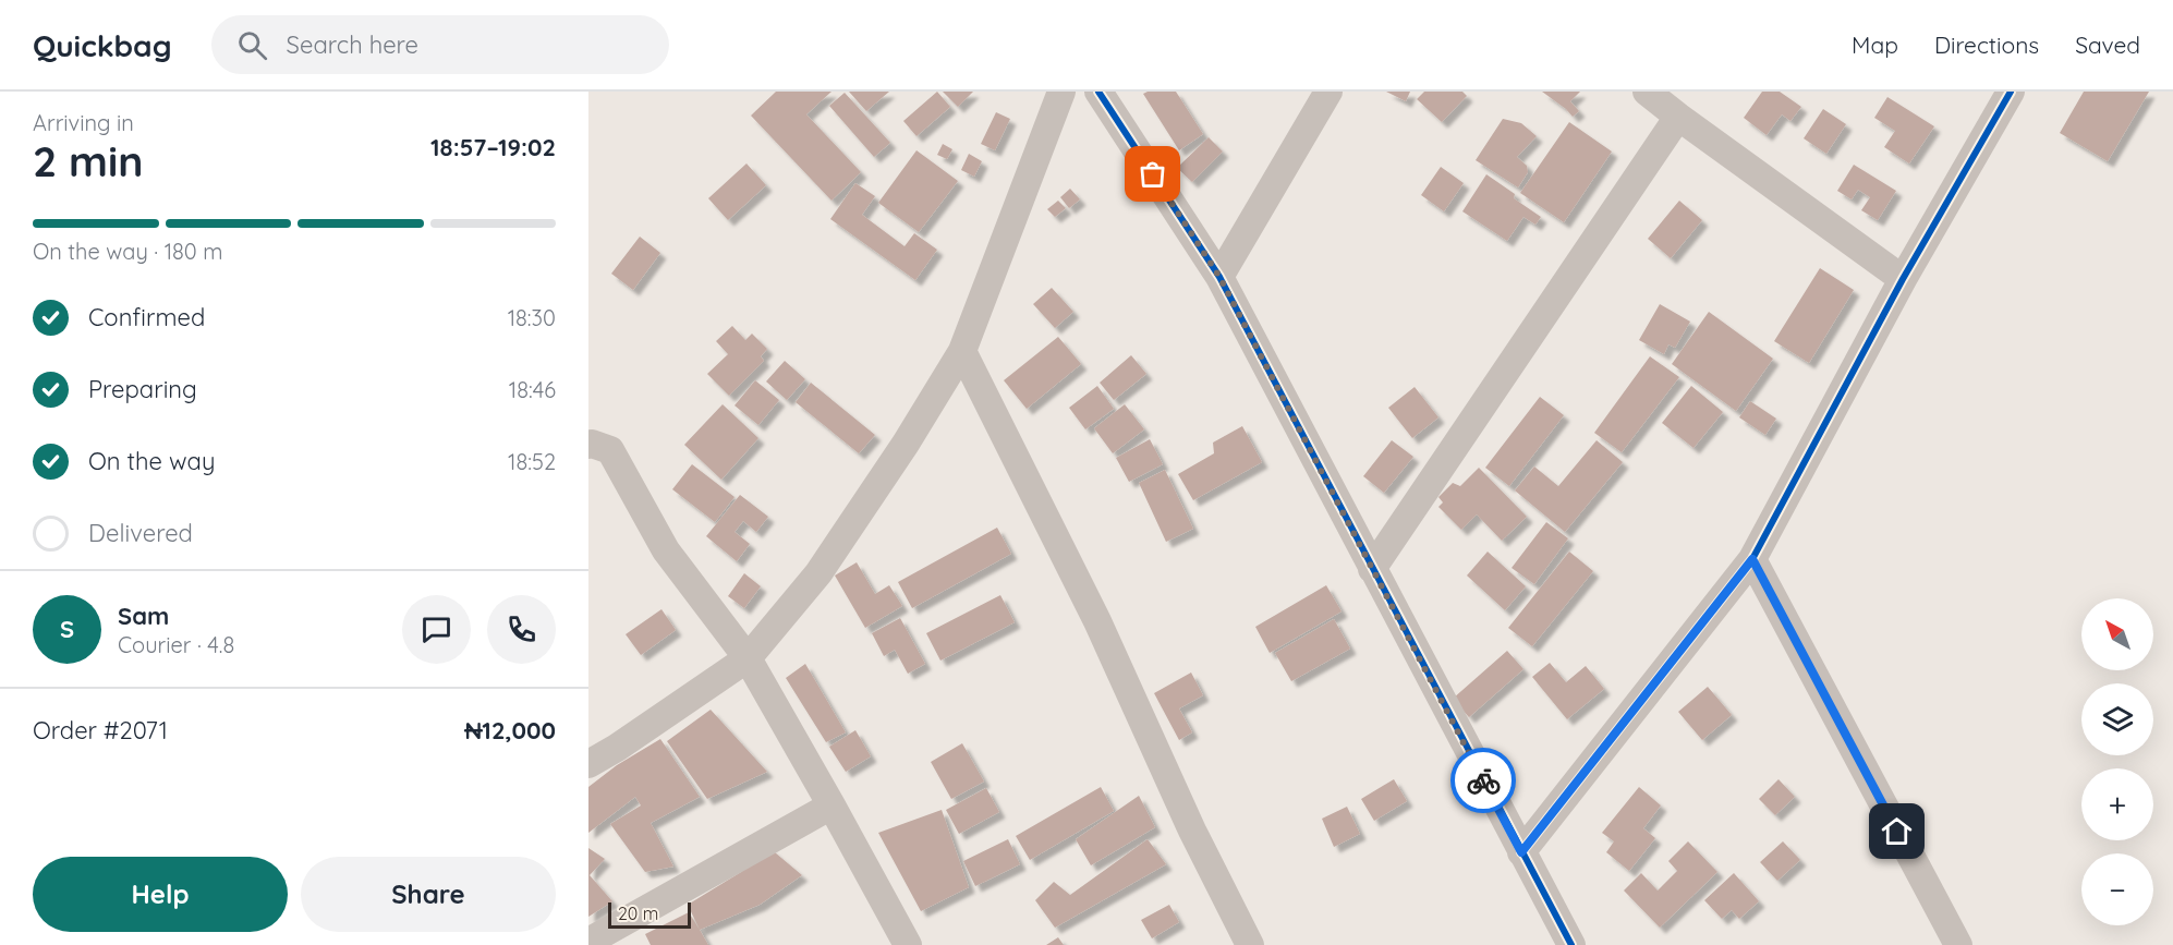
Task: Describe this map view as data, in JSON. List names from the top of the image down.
{
  "scale_bar": "20 m",
  "north": "top left",
  "page": {
    "header": "Quickbag",
    "search": "Search here",
    "nav": ["Map", "Directions", "Saved"],
    "heading": ["2 min", "Arriving in", "18:57–19:02"],
    "panel": [
      "Sam",
      "Courier · 4.8",
      "Order #2071",
      "₦12,000"
    ],
    "bar": "On the way · 180 m",
    "list": [
      ["Confirmed", "18:30"],
      ["Preparing", "18:46"],
      ["On the way", "18:52"],
      "Delivered"
    ],
    "round": "S",
    "map_buttons": ["+", "−"],
    "buttons": ["Help", "Share"],
    "scale": "20 m"
  }
}
